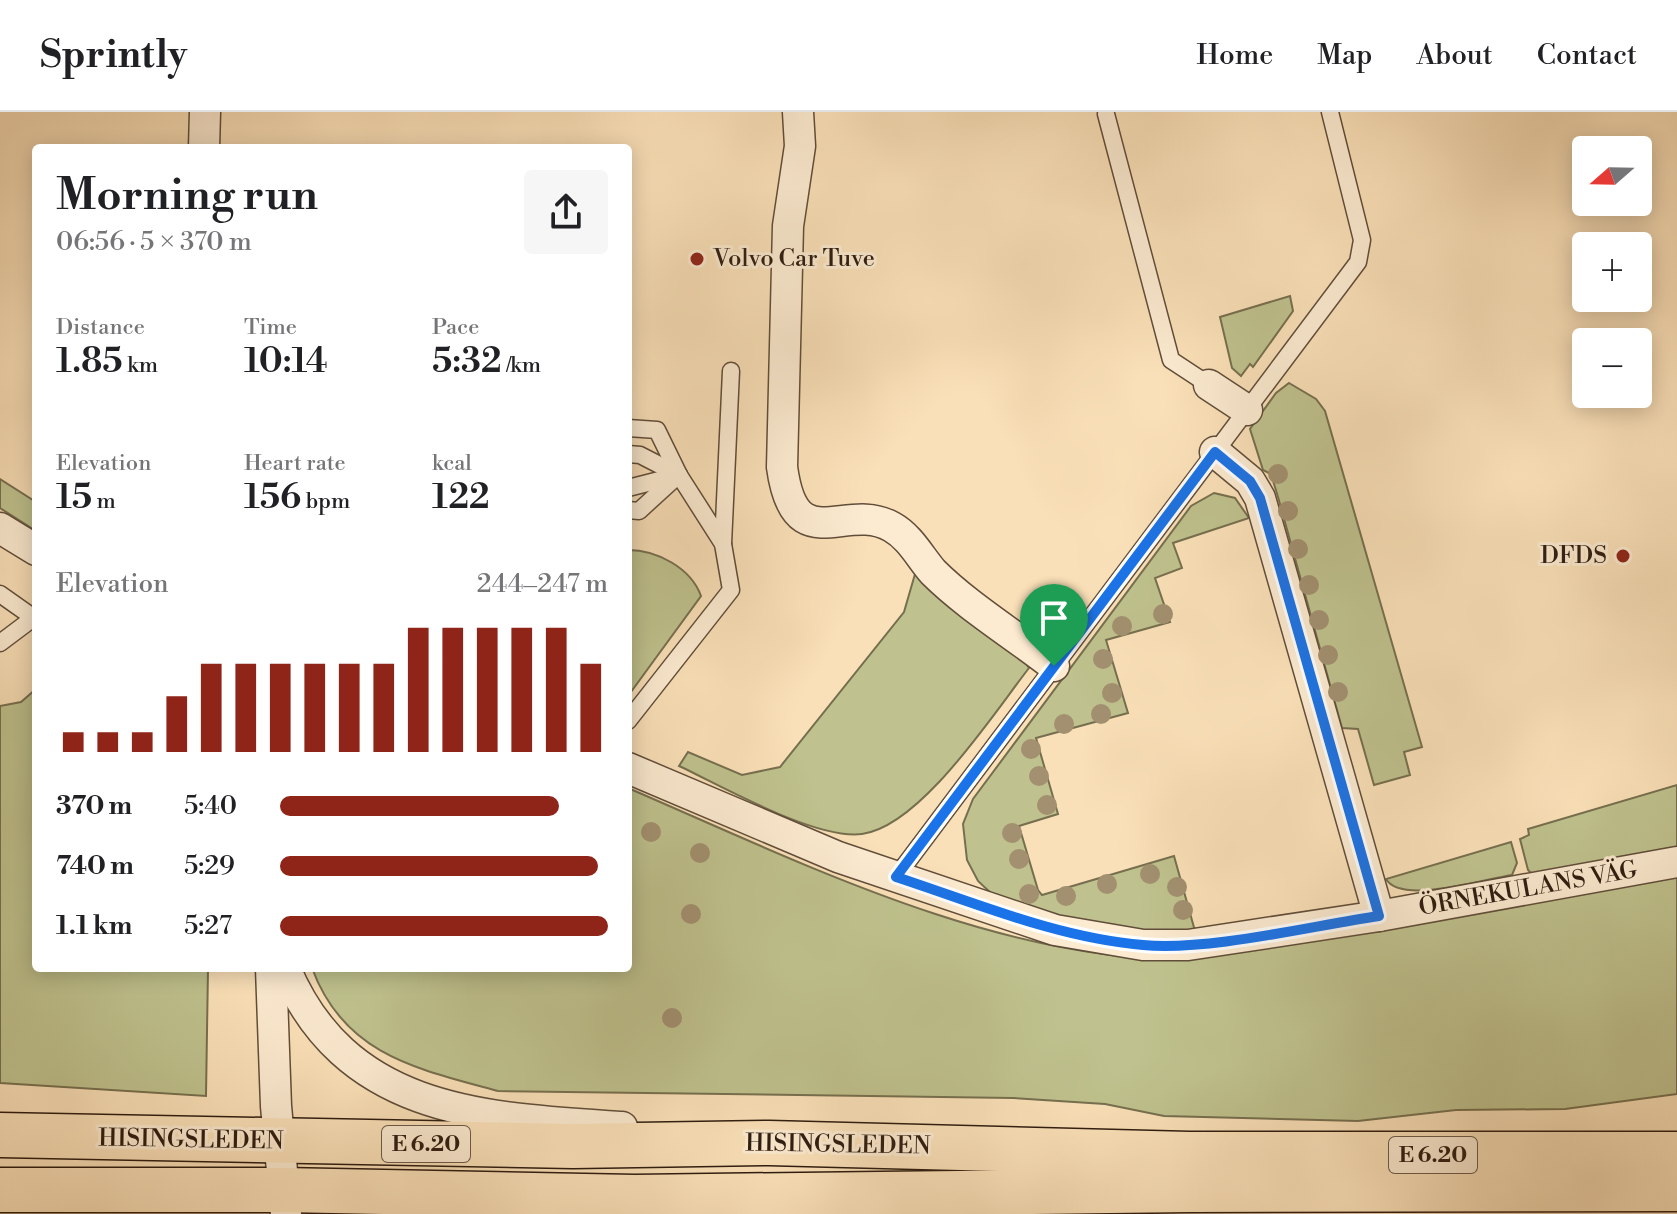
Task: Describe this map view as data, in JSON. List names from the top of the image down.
{
  "streets": {
    "highway": ["HISINGSLEDEN", "E 6.20"],
    "street": ["ÖRNEKULANS VÄG"]
  },
  "places": ["Volvo Car Tuve", "DFDS"],
  "north": "left",
  "page": {
    "header": "Sprintly",
    "nav": [
      "Home",
      "Map",
      "About",
      "Contact"
    ],
    "map_buttons": ["+", "−"],
    "heading": ["Morning run", "06:56 · 5 × 370 m"],
    "stats": [
      ["Distance", "1.85 km"],
      ["Time", "10:14"],
      ["Pace", "5:32 /km"],
      ["Elevation", "15 m"],
      ["Heart rate", "156 bpm"],
      ["kcal", "122"]
    ],
    "chart": ["Elevation", "244–247 m"],
    "list": [
      {
        "name": "370 m",
        "note": "5:40"
      },
      {
        "name": "740 m",
        "note": "5:29"
      },
      {
        "name": "1.1 km",
        "note": "5:27"
      }
    ]
  }
}
